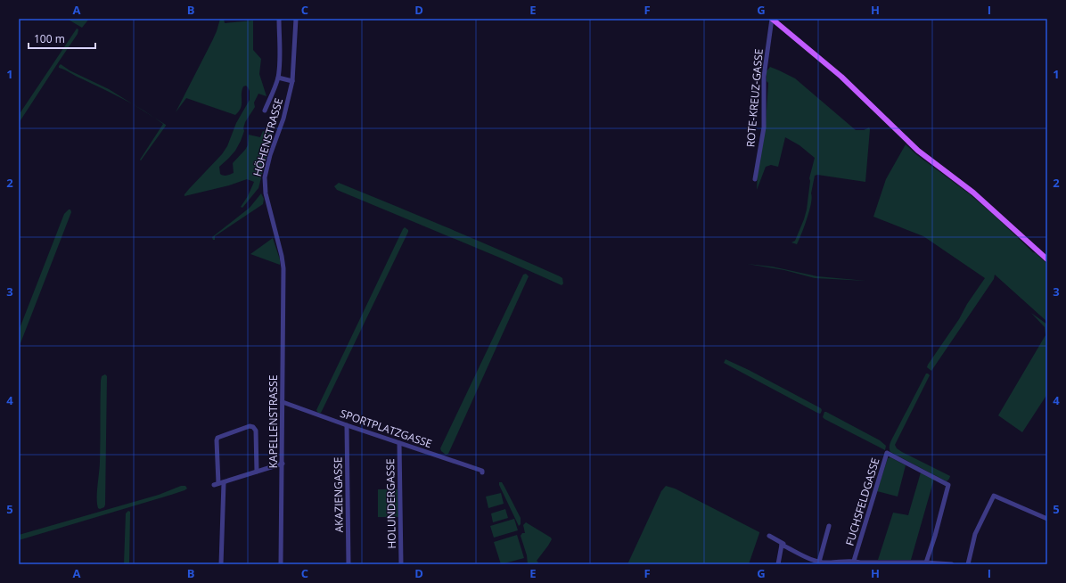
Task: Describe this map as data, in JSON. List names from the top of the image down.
{
  "streets": {
    "street": [
      "ROTE-KREUZ-GASSE",
      "HÖHENSTRASSE",
      "KAPELLENSTRASSE",
      "SPORTPLATZGASSE",
      "AKAZIENGASSE",
      "FUCHSFELDGASSE",
      "HOLUNDERGASSE"
    ]
  },
  "crossings": [
    ["HÖHENSTRASSE", "KAPELLENSTRASSE"],
    ["KAPELLENSTRASSE", "SPORTPLATZGASSE"],
    ["SPORTPLATZGASSE", "AKAZIENGASSE"],
    ["SPORTPLATZGASSE", "HOLUNDERGASSE"]
  ],
  "scale_bar": "100 m",
  "grid": {
    "columns": [
      "A",
      "B",
      "C",
      "D",
      "E",
      "F",
      "G",
      "H",
      "I"
    ],
    "rows": [
      "1",
      "2",
      "3",
      "4",
      "5"
    ]
  }
}
